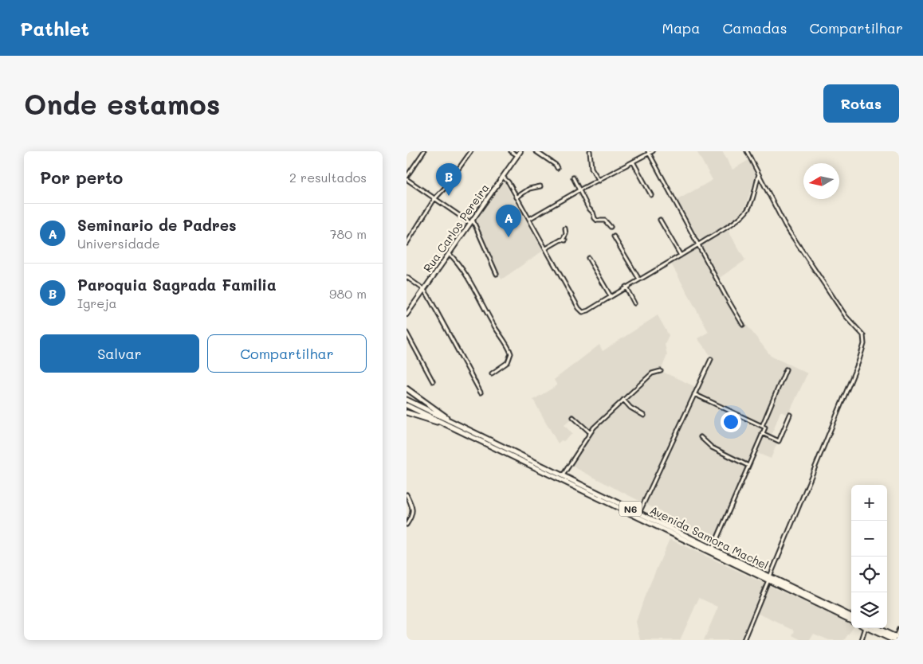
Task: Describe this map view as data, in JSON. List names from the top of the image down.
{
  "streets": {
    "highway": ["N6", "Avenida Samora Machel"],
    "main road": ["Rua Carlos Pereira"]
  },
  "north": "left",
  "page": {
    "header": "Pathlet",
    "nav": ["Mapa", "Camadas", "Compartilhar"],
    "buttons": [
      "Rotas",
      ["Salvar", "Compartilhar"]
    ],
    "title": "Onde estamos",
    "heading": ["Por perto", "2 resultados"],
    "pins": ["B", "A"],
    "list": [
      {
        "mark": "A",
        "name": "Seminario de Padres",
        "note": "Universidade",
        "value": "780 m"
      },
      {
        "mark": "B",
        "name": "Paroquia Sagrada Familia",
        "note": "Igreja",
        "value": "980 m"
      }
    ],
    "map_buttons": ["+", "−"]
  }
}
